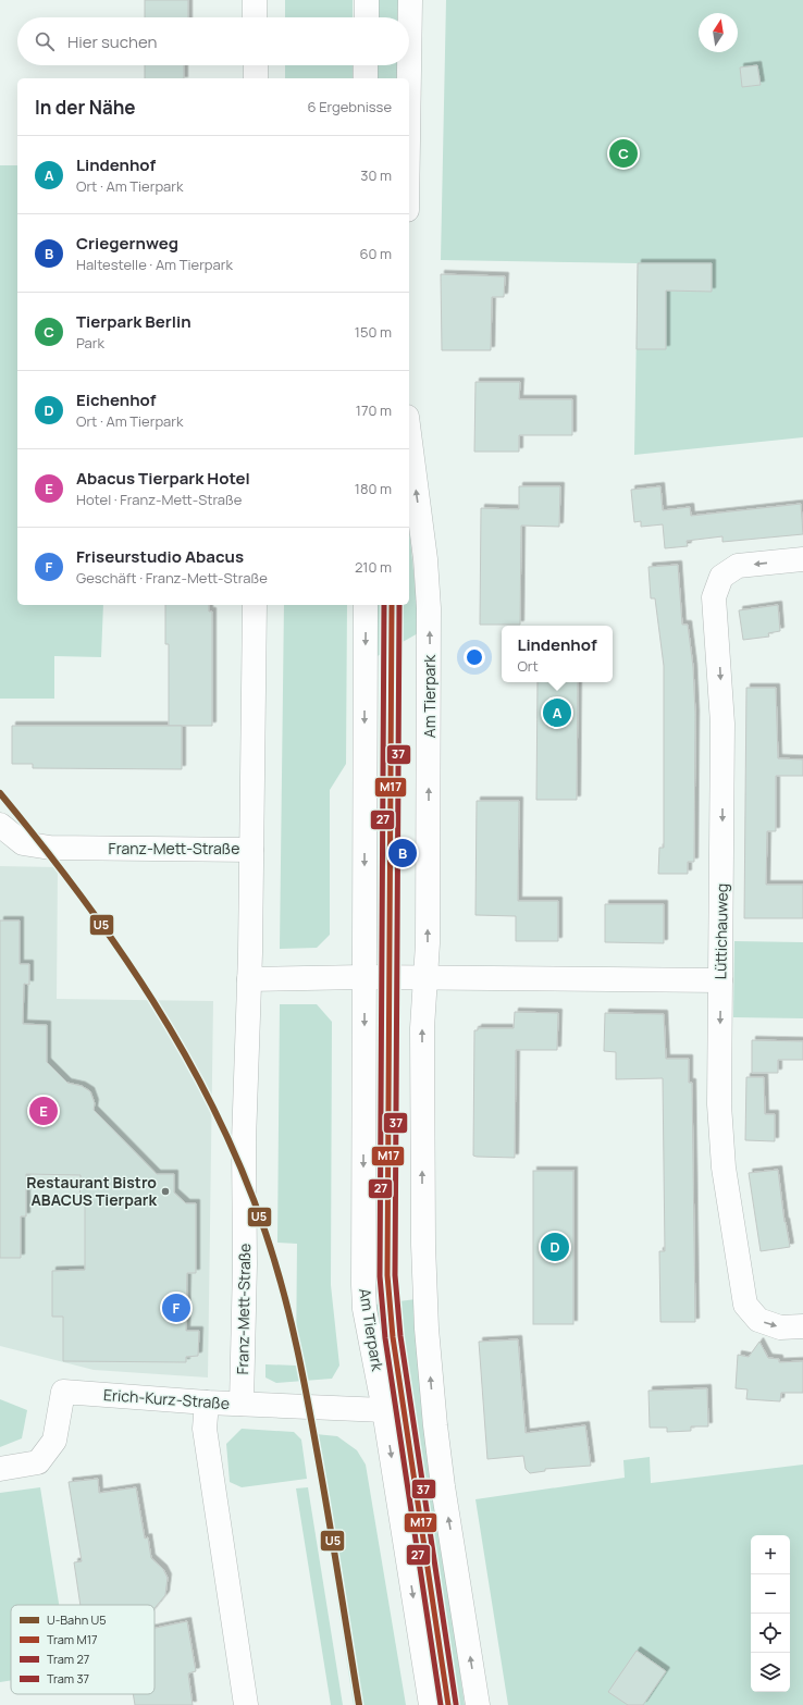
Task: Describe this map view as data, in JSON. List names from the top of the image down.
{
  "streets": {
    "street": [
      "Am Tierpark",
      "Franz-Mett-Straße",
      "Lüttichauweg",
      "Erich-Kurz-Straße"
    ]
  },
  "crossings": [
    ["Am Tierpark", "Erich-Kurz-Straße"],
    ["Franz-Mett-Straße", "Erich-Kurz-Straße"]
  ],
  "one_way": ["Lüttichauweg"],
  "places": ["Restaurant Bistro ABACUS Tierpark"],
  "lines": [
    "tram line M17",
    "tram line 27",
    "tram line 37",
    "metro line U5"
  ],
  "legend": [
    "U-Bahn U5",
    "Tram M17",
    "Tram 27",
    "Tram 37"
  ],
  "north": "top",
  "page": {
    "search": "Hier suchen",
    "heading": ["In der Nähe", "6 Ergebnisse"],
    "list": [
      {
        "mark": "A",
        "name": "Lindenhof",
        "note": "Ort · Am Tierpark",
        "value": "30 m"
      },
      {
        "mark": "B",
        "name": "Criegernweg",
        "note": "Haltestelle · Am Tierpark",
        "value": "60 m"
      },
      {
        "mark": "C",
        "name": "Tierpark Berlin",
        "note": "Park",
        "value": "150 m"
      },
      {
        "mark": "D",
        "name": "Eichenhof",
        "note": "Ort · Am Tierpark",
        "value": "170 m"
      },
      {
        "mark": "E",
        "name": "Abacus Tierpark Hotel",
        "note": "Hotel · Franz-Mett-Straße",
        "value": "180 m"
      },
      {
        "mark": "F",
        "name": "Friseurstudio Abacus",
        "note": "Geschäft · Franz-Mett-Straße",
        "value": "210 m"
      }
    ],
    "pins": [
      "C",
      "A",
      "B",
      "E",
      "D",
      "F"
    ],
    "popup": ["Lindenhof", "Ort"],
    "map_buttons": ["+", "−"]
  }
}
